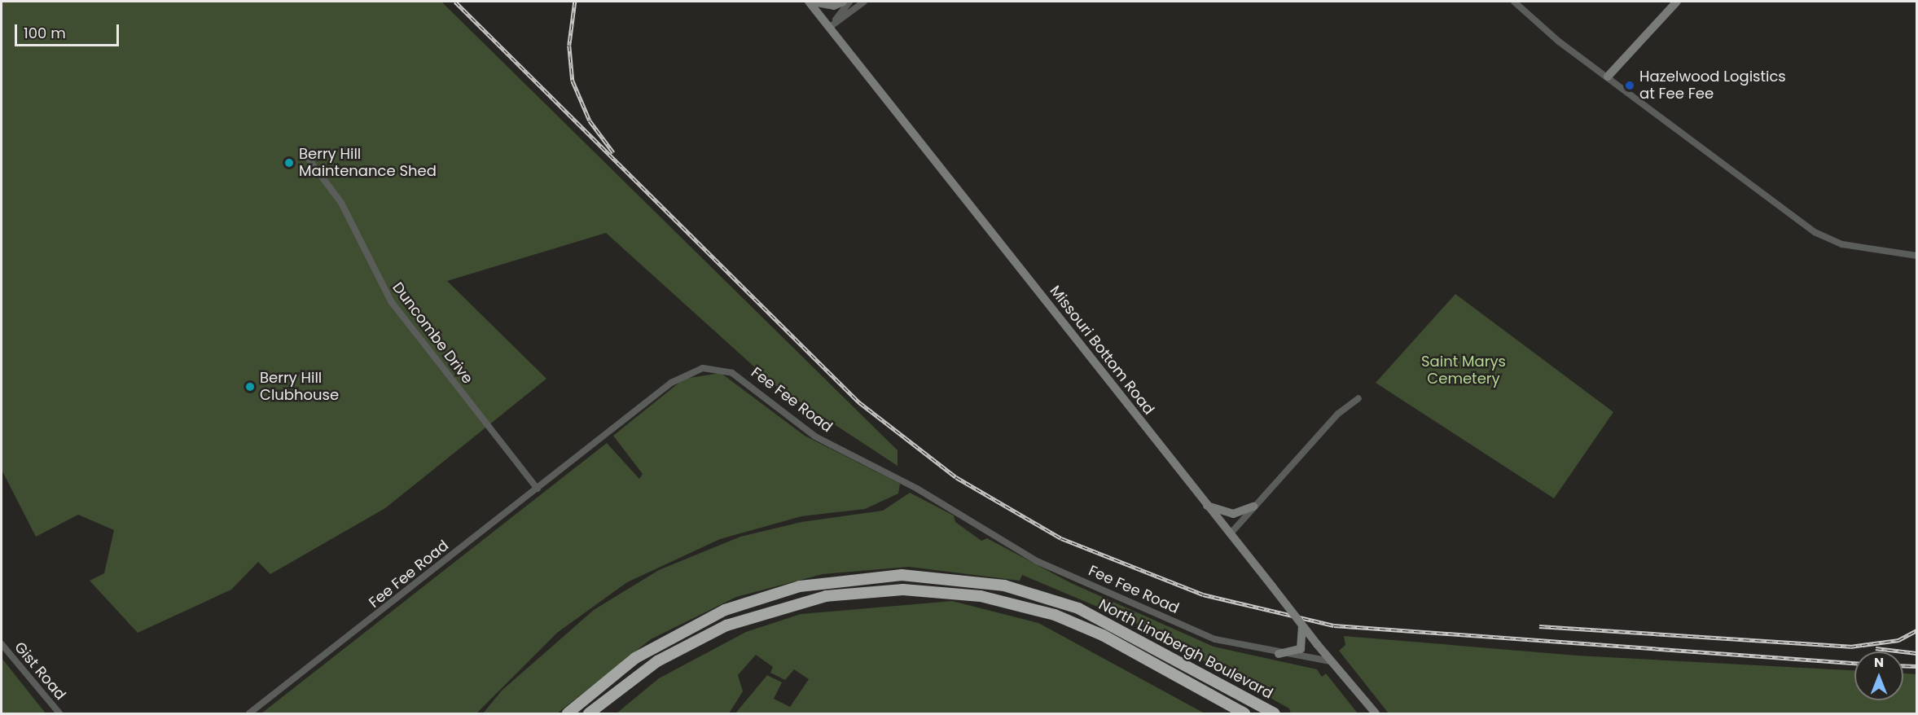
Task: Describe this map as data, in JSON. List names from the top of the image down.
{
  "streets": {
    "highway": ["North Lindbergh Boulevard"],
    "street": [
      "Duncombe Drive",
      "Missouri Bottom Road",
      "Fee Fee Road",
      "Gist Road"
    ]
  },
  "crossings": [
    ["Duncombe Drive", "Fee Fee Road"],
    ["Missouri Bottom Road", "Fee Fee Road"]
  ],
  "parks": ["Saint Marys Cemetery"],
  "places": ["Hazelwood Logistics at Fee Fee", "Berry Hill Maintenance Shed", "Berry Hill Clubhouse"],
  "scale_bar": "100 m",
  "north": "top"
}
